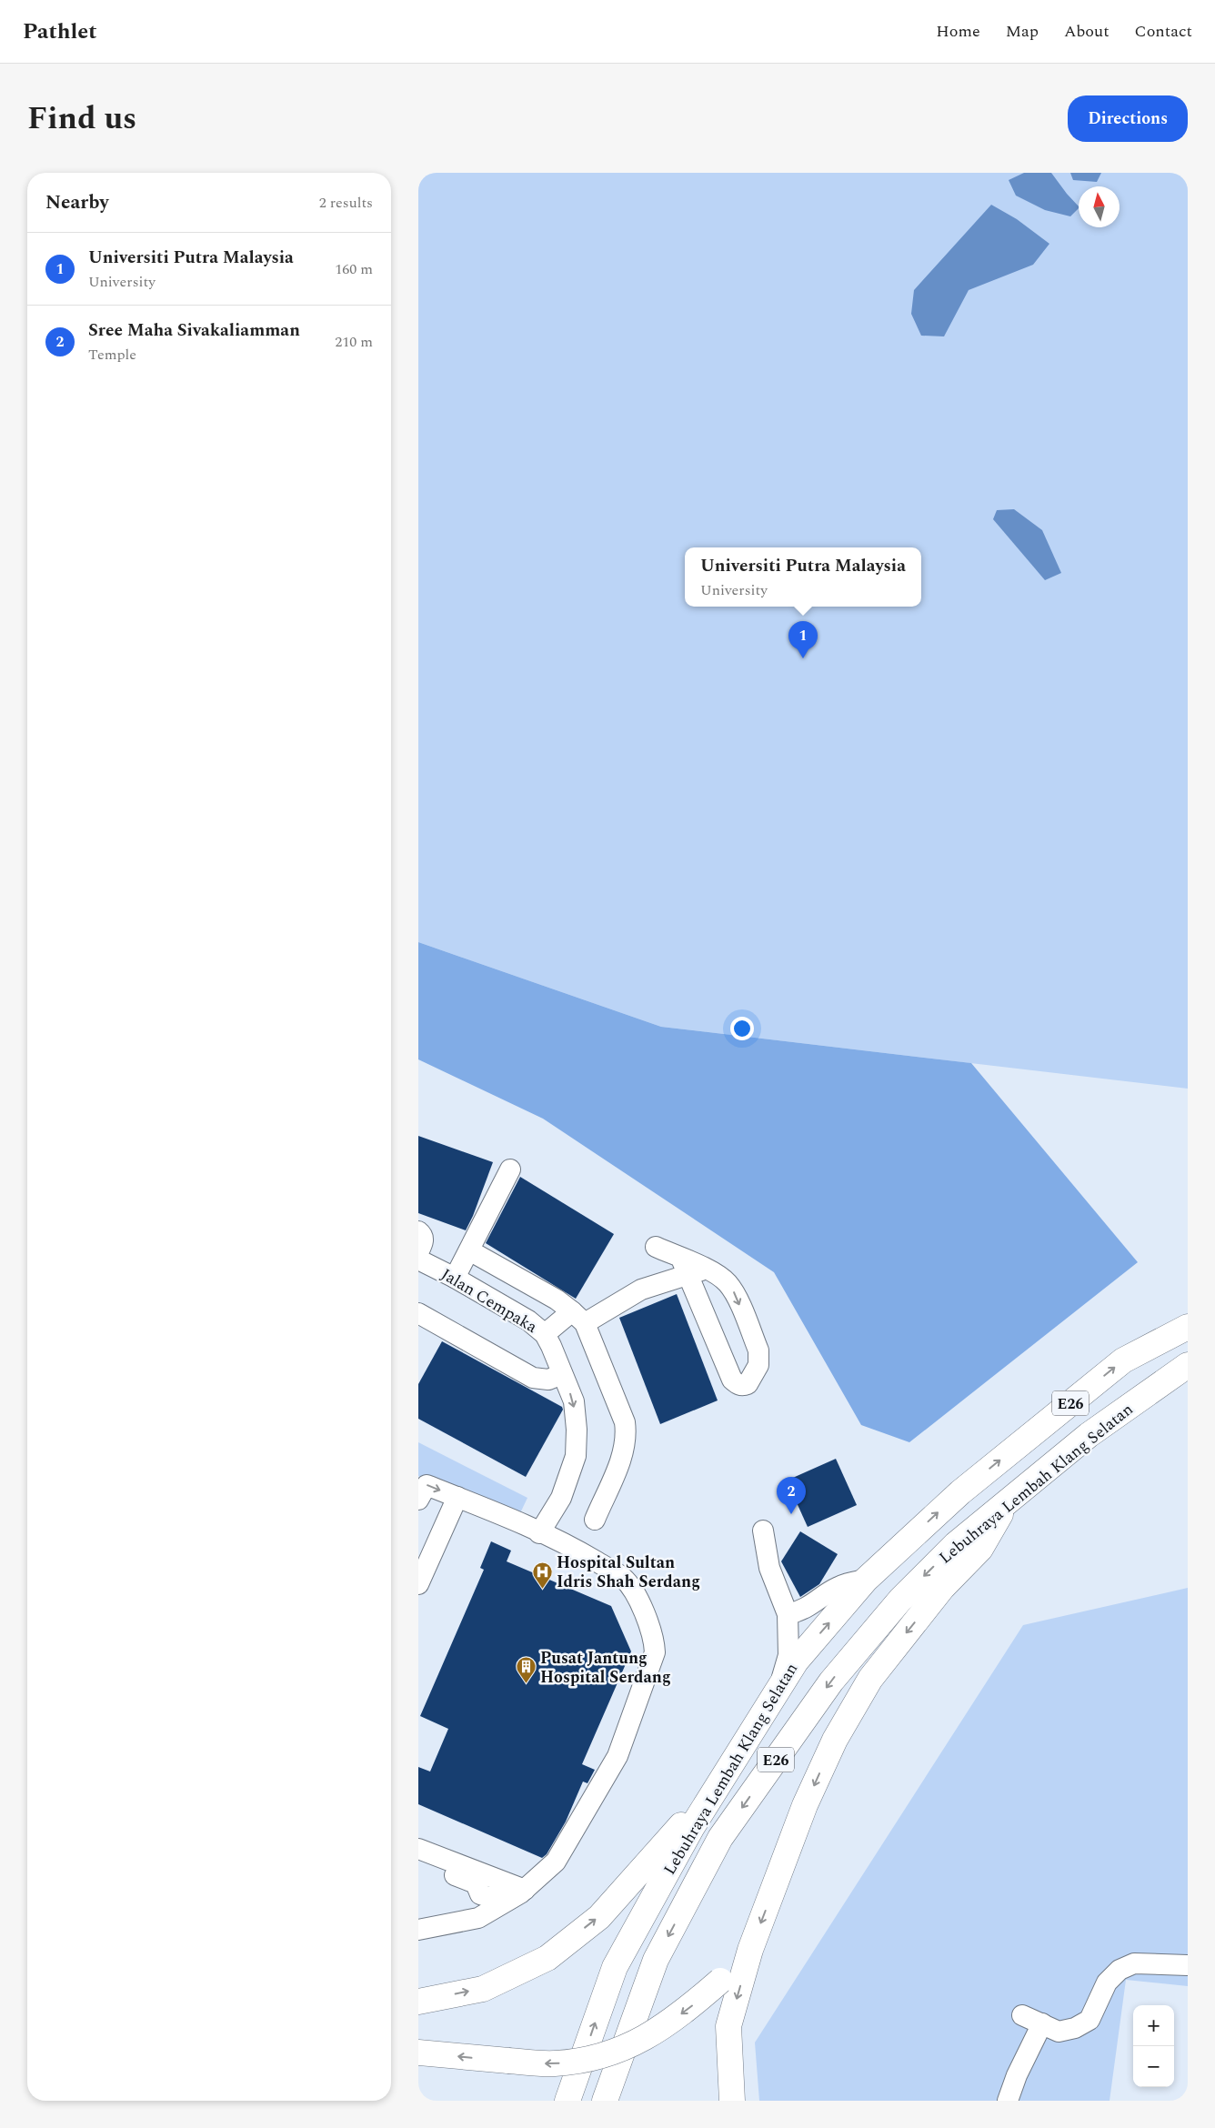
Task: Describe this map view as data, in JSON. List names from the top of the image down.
{
  "streets": {
    "highway": ["E26", "Lebuhraya Lembah Klang Selatan"],
    "street": ["Jalan Cempaka"]
  },
  "places": {
    "hospital": ["Hospital Sultan Idris Shah Serdang"],
    "building": ["Pusat Jantung Hospital Serdang"]
  },
  "north": "top",
  "page": {
    "header": "Pathlet",
    "nav": [
      "Home",
      "Map",
      "About",
      "Contact"
    ],
    "title": "Find us",
    "buttons": "Directions",
    "heading": ["Nearby", "2 results"],
    "list": [
      {
        "mark": "1",
        "name": "Universiti Putra Malaysia",
        "note": "University",
        "value": "160 m"
      },
      {
        "mark": "2",
        "name": "Sree Maha Sivakaliamman",
        "note": "Temple",
        "value": "210 m"
      }
    ],
    "popup": ["Universiti Putra Malaysia", "University"],
    "pins": ["1", "2"],
    "map_buttons": ["+", "−"]
  }
}
